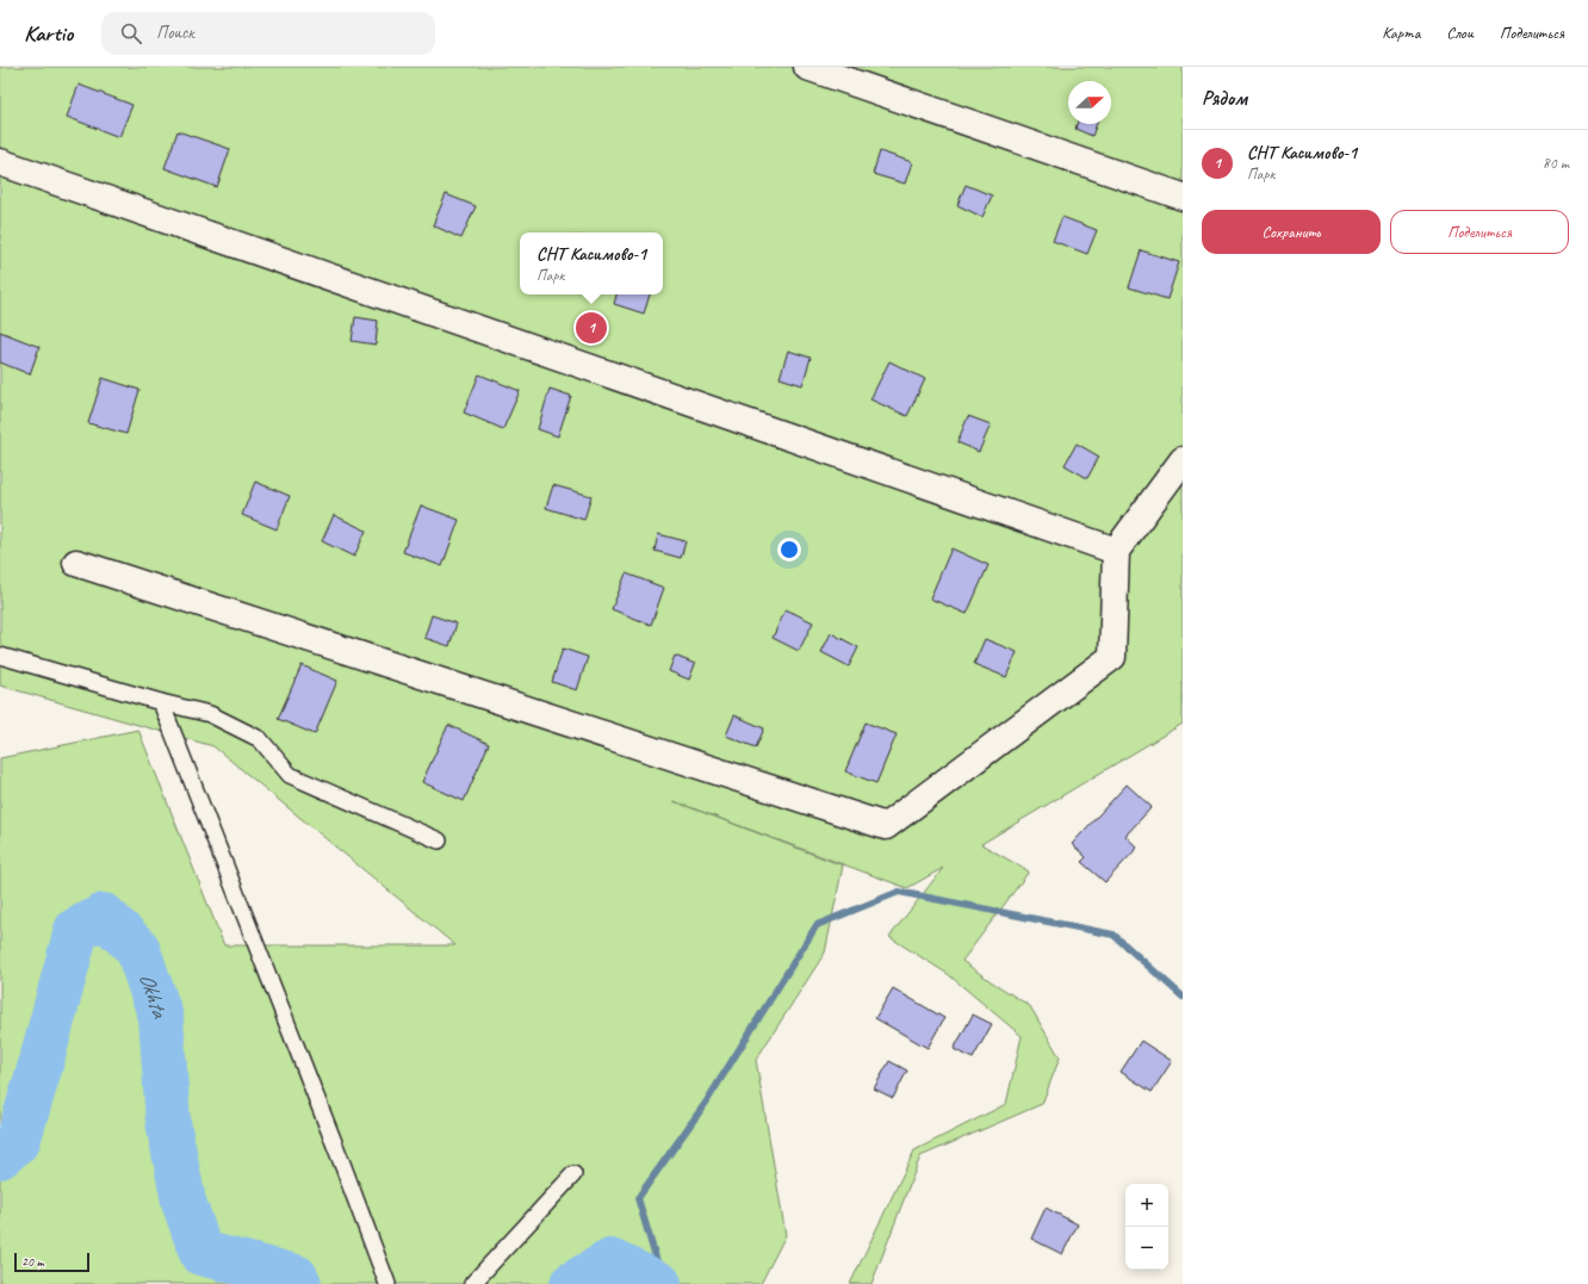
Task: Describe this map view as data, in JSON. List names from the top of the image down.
{
  "water": ["Okhta"],
  "scale_bar": "20 m",
  "north": "right",
  "page": {
    "header": "Kartio",
    "search": "Поиск",
    "nav": ["Карта", "Слои", "Поделиться"],
    "heading": "Рядом",
    "list": [
      {
        "mark": "1",
        "name": "СНТ Касимово-1",
        "note": "Парк",
        "value": "80 m"
      }
    ],
    "buttons": ["Сохранить", "Поделиться"],
    "popup": ["СНТ Касимово-1", "Парк"],
    "pins": "1",
    "map_buttons": ["+", "−"],
    "scale": "20 m"
  }
}
